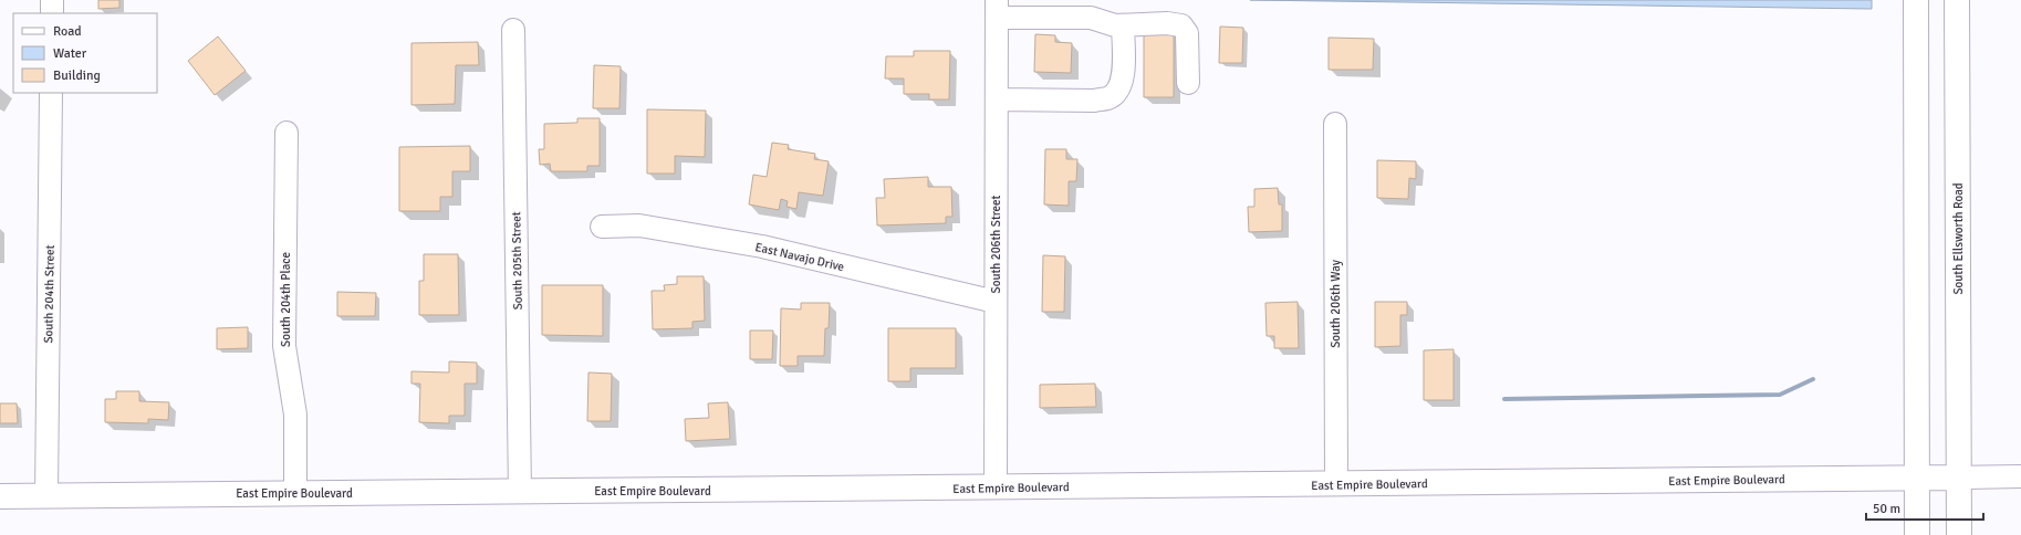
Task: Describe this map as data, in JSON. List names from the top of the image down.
{
  "streets": {
    "main road": ["South Ellsworth Road", "East Empire Boulevard"],
    "street": [
      "South 206th Street",
      "East Navajo Drive",
      "South 205th Street",
      "South 204th Street",
      "South 204th Place",
      "South 206th Way"
    ]
  },
  "crossings": [
    ["South Ellsworth Road", "East Empire Boulevard"],
    ["South 206th Street", "East Navajo Drive"],
    ["South 206th Street", "East Empire Boulevard"],
    ["South 205th Street", "East Empire Boulevard"],
    ["South 204th Street", "East Empire Boulevard"],
    ["South 204th Place", "East Empire Boulevard"],
    ["South 206th Way", "East Empire Boulevard"]
  ],
  "legend": ["Road", "Water", "Building"],
  "scale_bar": "50 m"
}
